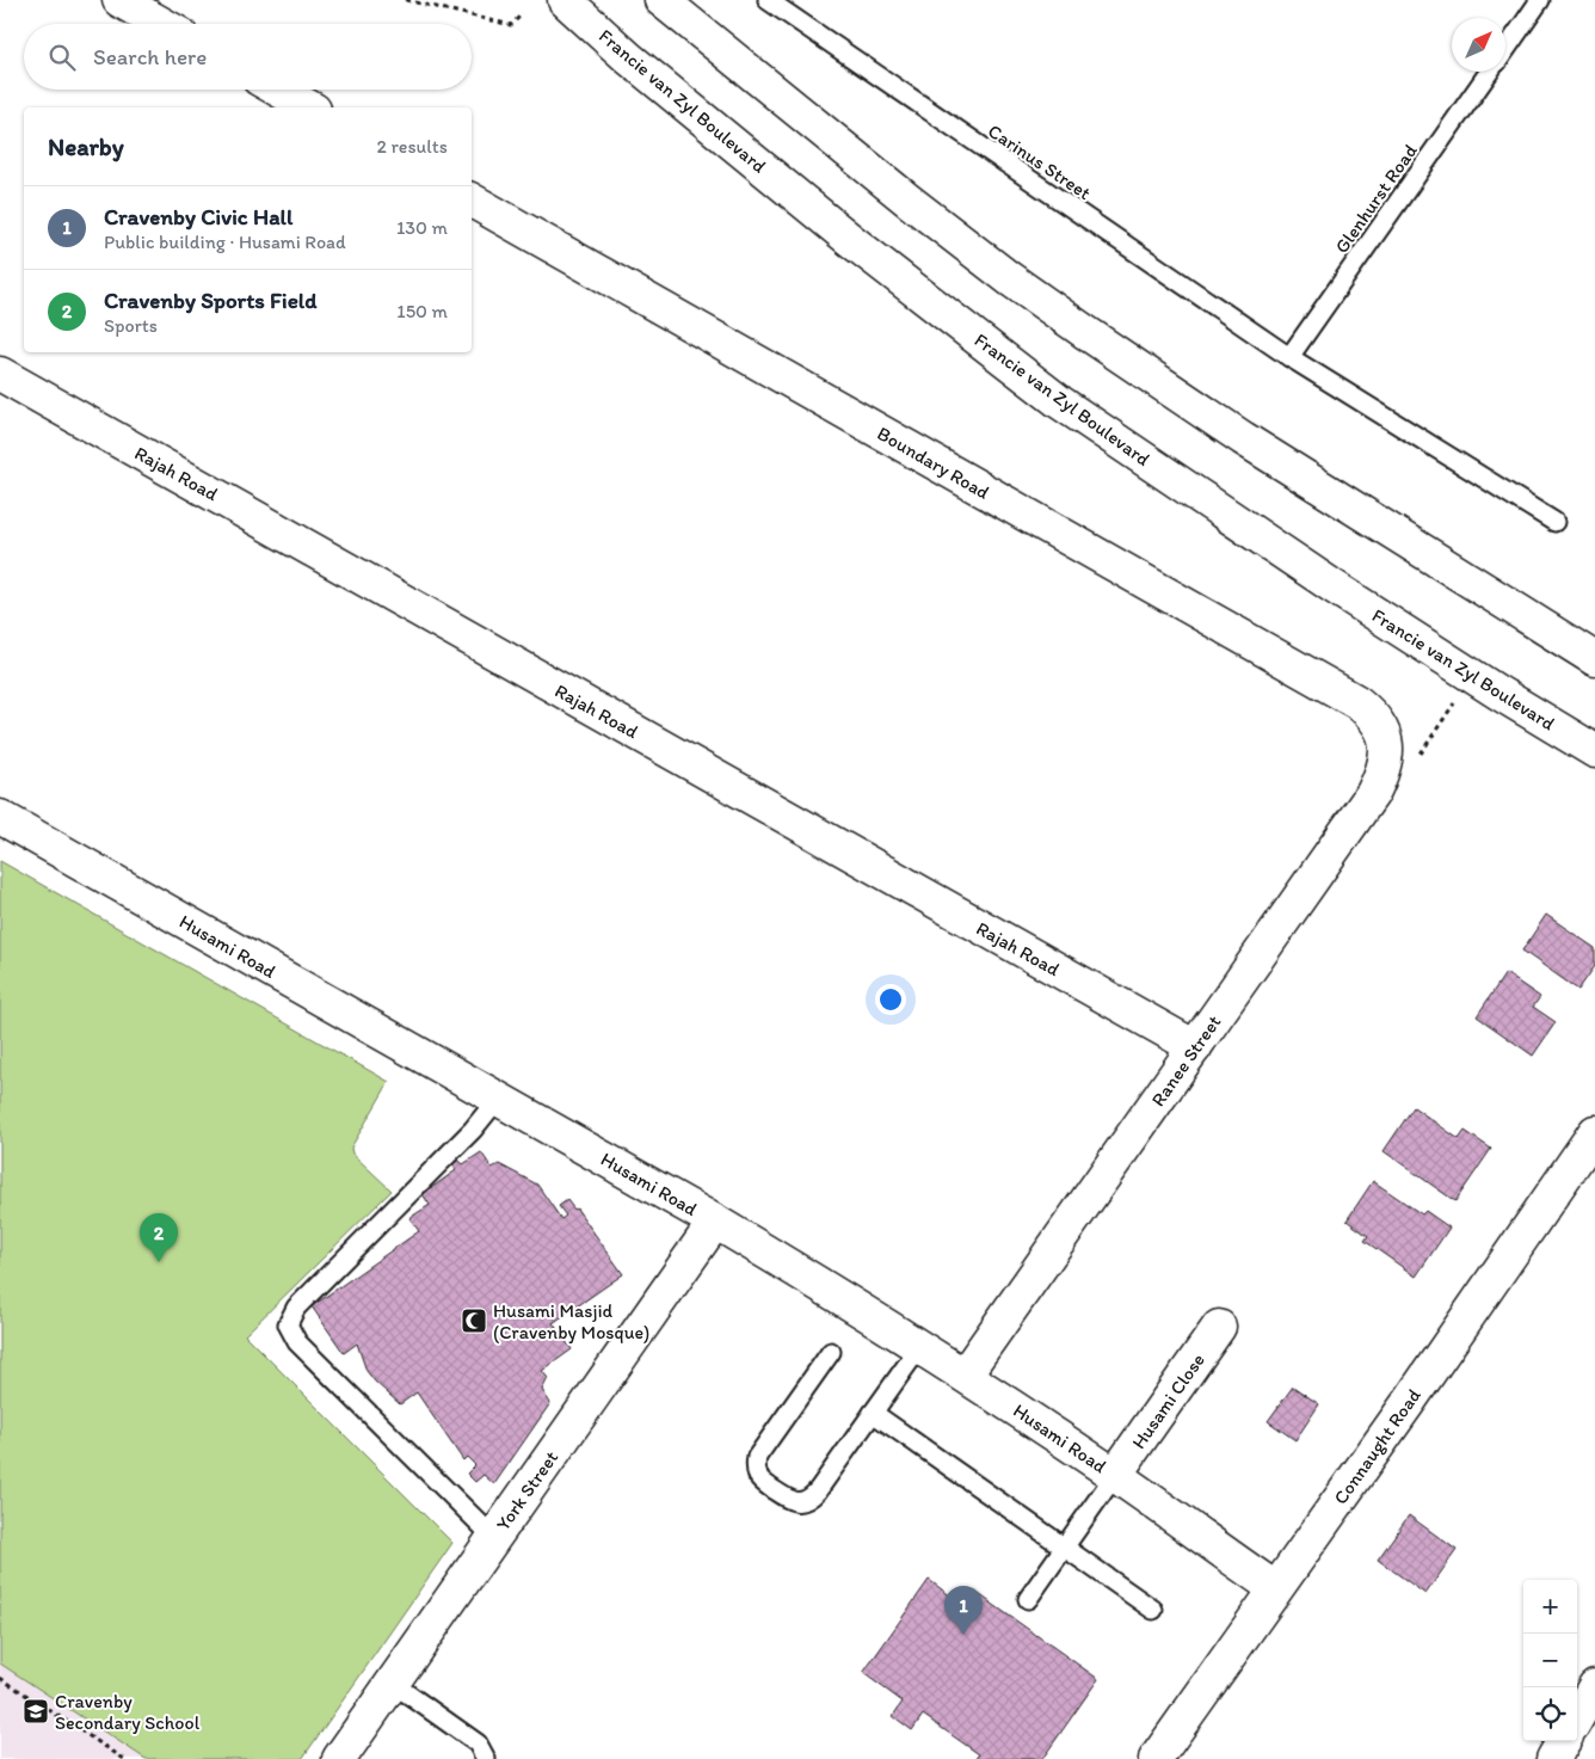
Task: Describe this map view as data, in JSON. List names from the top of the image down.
{
  "streets": {
    "street": [
      "Francie van Zyl Boulevard",
      "Boundary Road",
      "Rajah Road",
      "Husami Road",
      "Ranee Street",
      "Husami Close",
      "Connaught Road",
      "York Street"
    ],
    "lane": ["Carinus Street", "Glenhurst Road"]
  },
  "crossings": [
    ["Carinus Street", "Glenhurst Road"],
    ["Boundary Road", "Ranee Street"],
    ["Rajah Road", "Ranee Street"],
    ["Husami Road", "Ranee Street"],
    ["Husami Road", "Husami Close"],
    ["Husami Road", "Connaught Road"],
    ["Husami Road", "York Street"]
  ],
  "places": {
    "mosque": ["Husami Masjid (Cravenby Mosque)"],
    "school or university": ["Cravenby Secondary School"]
  },
  "north": "top right",
  "page": {
    "search": "Search here",
    "heading": ["Nearby", "2 results"],
    "list": [
      {
        "mark": "1",
        "name": "Cravenby Civic Hall",
        "note": "Public building · Husami Road",
        "value": "130 m"
      },
      {
        "mark": "2",
        "name": "Cravenby Sports Field",
        "note": "Sports",
        "value": "150 m"
      }
    ],
    "pins": ["2", "1"],
    "map_buttons": ["+", "−"]
  }
}
